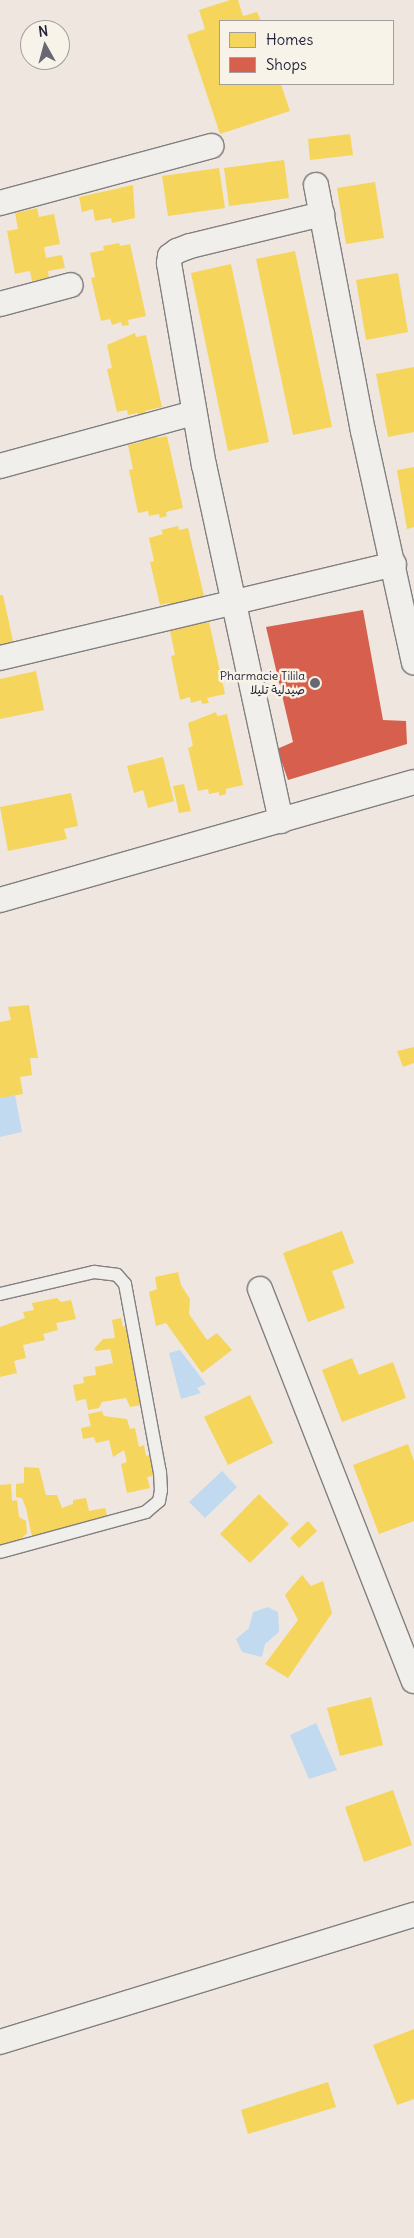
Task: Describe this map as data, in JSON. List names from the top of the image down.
{
  "places": ["Pharmacie Tilila صيدلية تليلا"],
  "legend": ["Homes", "Shops"],
  "north": "top"
}
